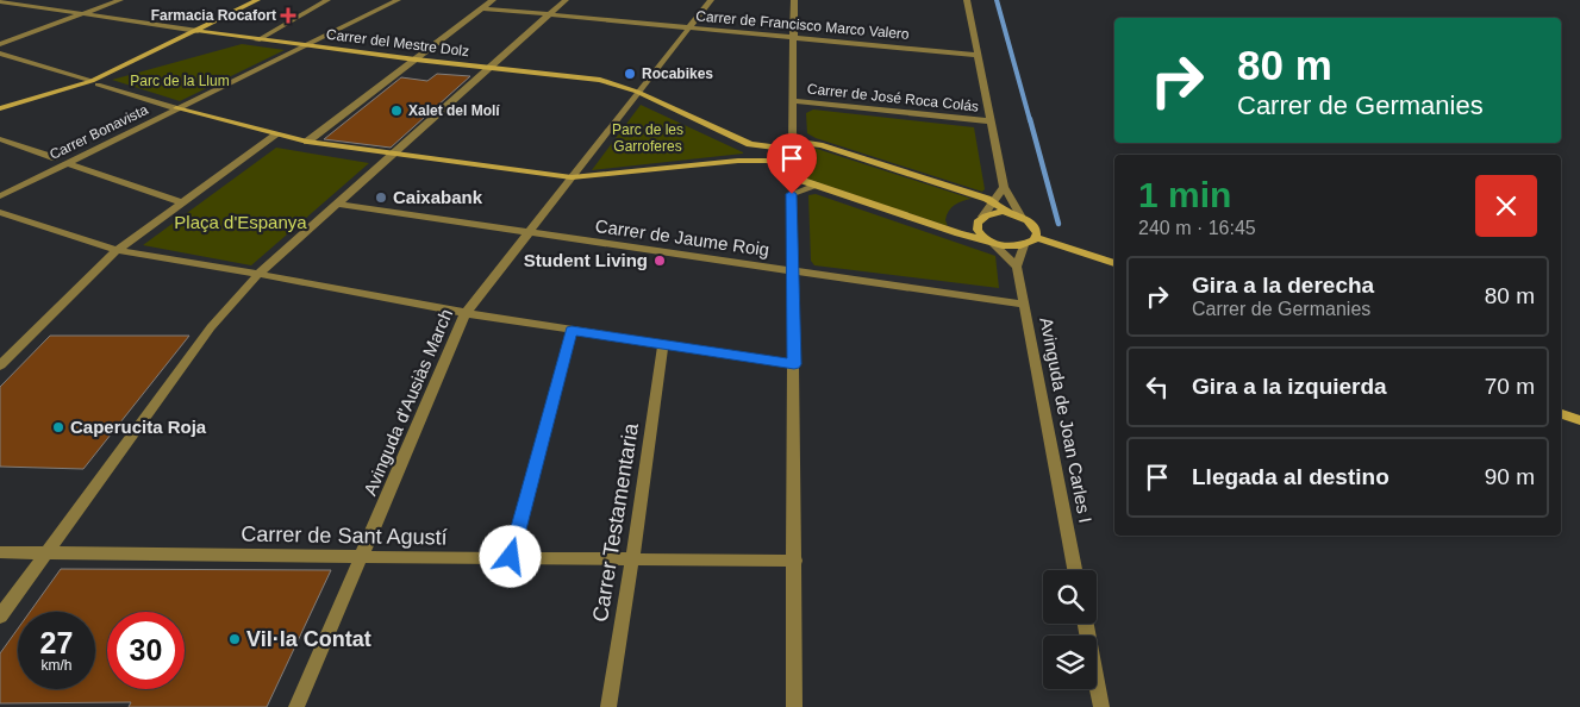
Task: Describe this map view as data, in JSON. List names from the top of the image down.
{
  "streets": {
    "street": [
      "Carrer de Francisco Marco Valero",
      "Carrer del Mestre Dolz",
      "Carrer de José Roca Colás",
      "Carrer Bonavista",
      "Carrer de Jaume Roig",
      "Avinguda d'Ausiàs March",
      "Avinguda de Joan Carles I",
      "Carrer Testamentaria",
      "Carrer de Sant Agustí"
    ]
  },
  "crossings": [
    ["Carrer de Francisco Marco Valero", "Avinguda d'Ausiàs March"],
    ["Carrer del Mestre Dolz", "Carrer Bonavista"],
    ["Carrer del Mestre Dolz", "Avinguda d'Ausiàs March"],
    ["Carrer de Jaume Roig", "Avinguda d'Ausiàs March"],
    ["Carrer de Jaume Roig", "Avinguda de Joan Carles I"],
    ["Avinguda d'Ausiàs March", "Carrer de Sant Agustí"],
    ["Carrer Testamentaria", "Carrer de Sant Agustí"]
  ],
  "parks": ["Parc de la Llum", "Parc de les Garroferes", "Plaça d'Espanya"],
  "places": {
    "health": ["Farmacia Rocafort"],
    "other": [
      "Rocabikes",
      "Xalet del Molí",
      "Caixabank",
      "Student Living",
      "Caperucita Roja",
      "Vil·la Contat"
    ]
  },
  "page": {
    "turn": ["80 m", "Carrer de Germanies"],
    "heading": ["1 min", "240 m · 16:45"],
    "list": [
      {
        "name": "Gira a la derecha",
        "note": "Carrer de Germanies",
        "value": "80 m"
      },
      {
        "name": "Gira a la izquierda",
        "value": "70 m"
      },
      {
        "name": "Llegada al destino",
        "value": "90 m"
      }
    ],
    "speed": "27 km/h",
    "limit": "30"
  }
}
